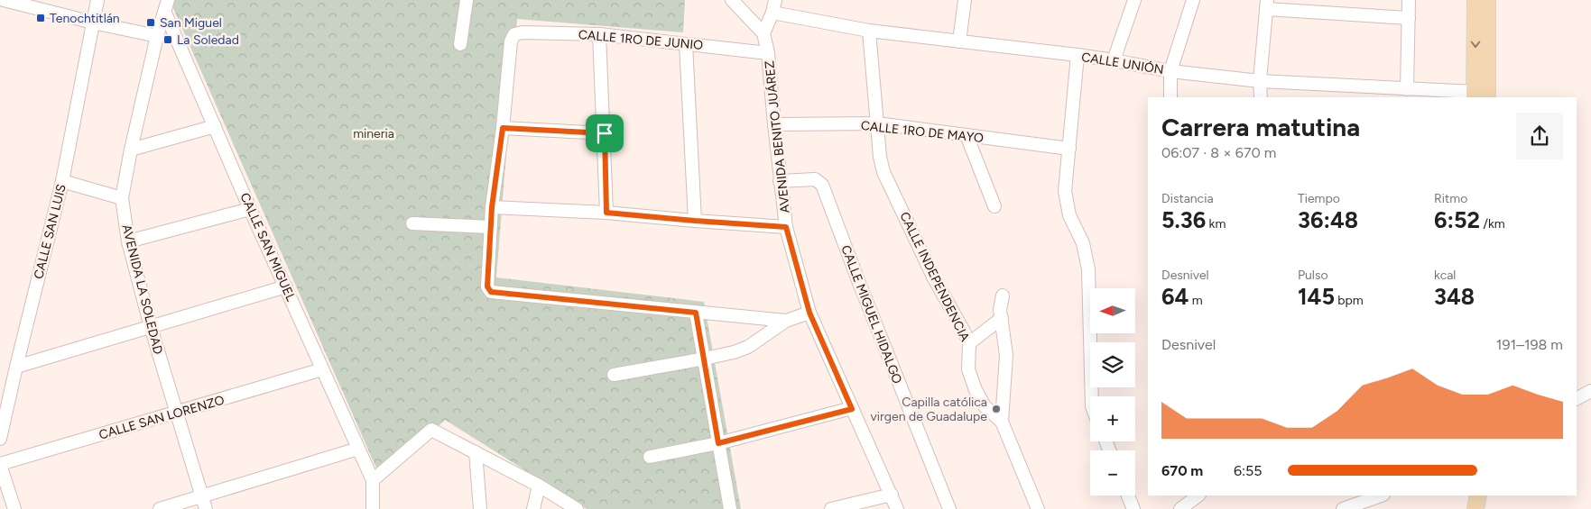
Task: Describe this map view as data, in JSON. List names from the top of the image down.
{
  "streets": {
    "street": [
      "CALLE 1RO DE JUNIO",
      "CALLE UNIÓN",
      "CALLE 1RO DE MAYO",
      "AVENIDA BENITO JUÁREZ",
      "CALLE SAN LUIS",
      "CALLE SAN MIGUEL",
      "CALLE INDEPENDENCIA",
      "AVENIDA LA SOLEDAD",
      "CALLE MIGUEL HIDALGO",
      "CALLE SAN LORENZO"
    ]
  },
  "crossings": [
    ["CALLE 1RO DE JUNIO", "AVENIDA BENITO JUÁREZ"],
    ["CALLE UNIÓN", "CALLE INDEPENDENCIA"],
    ["CALLE 1RO DE MAYO", "AVENIDA BENITO JUÁREZ"],
    ["CALLE 1RO DE MAYO", "CALLE INDEPENDENCIA"],
    ["AVENIDA BENITO JUÁREZ", "CALLE MIGUEL HIDALGO"],
    ["CALLE SAN MIGUEL", "AVENIDA LA SOLEDAD"],
    ["CALLE SAN MIGUEL", "CALLE SAN LORENZO"],
    ["AVENIDA LA SOLEDAD", "CALLE SAN LORENZO"]
  ],
  "parks": ["mineria"],
  "places": {
    "transit": ["Tenochtitlán", "San Miguel", "La Soledad"],
    "other": ["Capilla católica virgen de Guadalupe"]
  },
  "north": "left",
  "page": {
    "heading": ["Carrera matutina", "06:07 · 8 × 670 m"],
    "stats": [
      ["Distancia", "5.36 km"],
      ["Tiempo", "36:48"],
      ["Ritmo", "6:52 /km"],
      ["Desnivel", "64 m"],
      ["Pulso", "145 bpm"],
      ["kcal", "348"]
    ],
    "map_buttons": ["+", "−"],
    "chart": ["Desnivel", "191–198 m"],
    "list": [
      {
        "name": "670 m",
        "note": "6:55"
      }
    ]
  }
}
